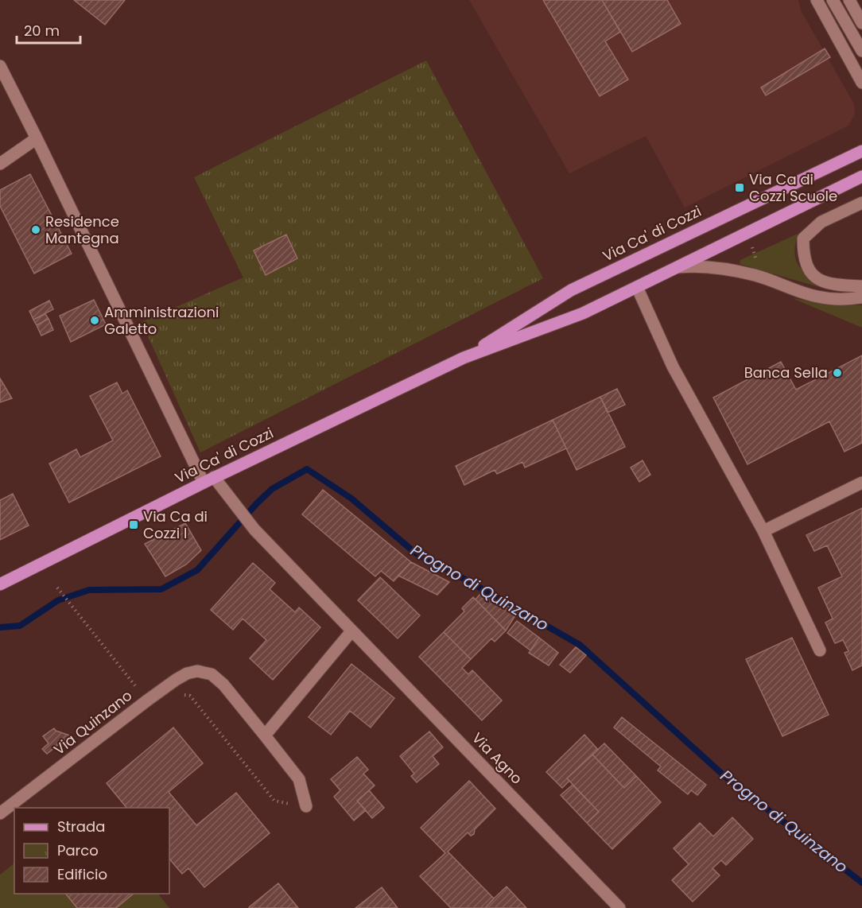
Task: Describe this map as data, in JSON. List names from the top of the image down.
{
  "streets": {
    "main road": ["Via Ca' di Cozzi"],
    "street": ["Via Quinzano", "Via Agno"]
  },
  "crossings": [
    ["Via Ca' di Cozzi", "Via Agno"]
  ],
  "water": ["Progno di Quinzano"],
  "places": {
    "transit": ["Via Ca di Cozzi Scuole", "Via Ca di Cozzi I"],
    "other": ["Residence Mantegna", "Amministrazioni Galetto", "Banca Sella"]
  },
  "legend": ["Strada", "Parco", "Edificio"],
  "scale_bar": "20 m"
}
